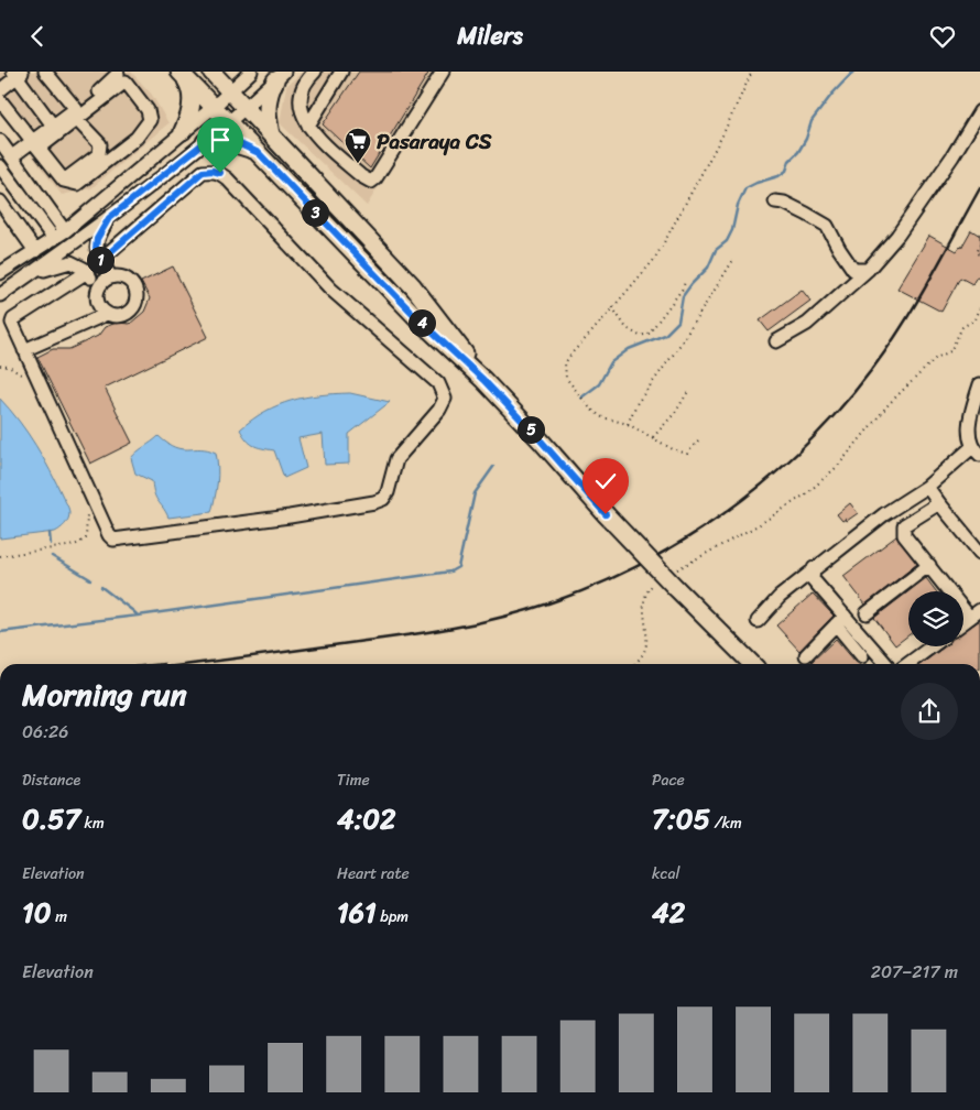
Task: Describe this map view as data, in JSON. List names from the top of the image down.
{
  "places": {
    "supermarket": ["Pasaraya CS"]
  },
  "page": {
    "header": "Milers",
    "pins": [
      "3",
      "1",
      "4",
      "5"
    ],
    "heading": ["Morning run", "06:26"],
    "stats": [
      ["Distance", "0.57 km"],
      ["Time", "4:02"],
      ["Pace", "7:05 /km"],
      ["Elevation", "10 m"],
      ["Heart rate", "161 bpm"],
      ["kcal", "42"]
    ],
    "chart": ["Elevation", "207–217 m"]
  }
}
